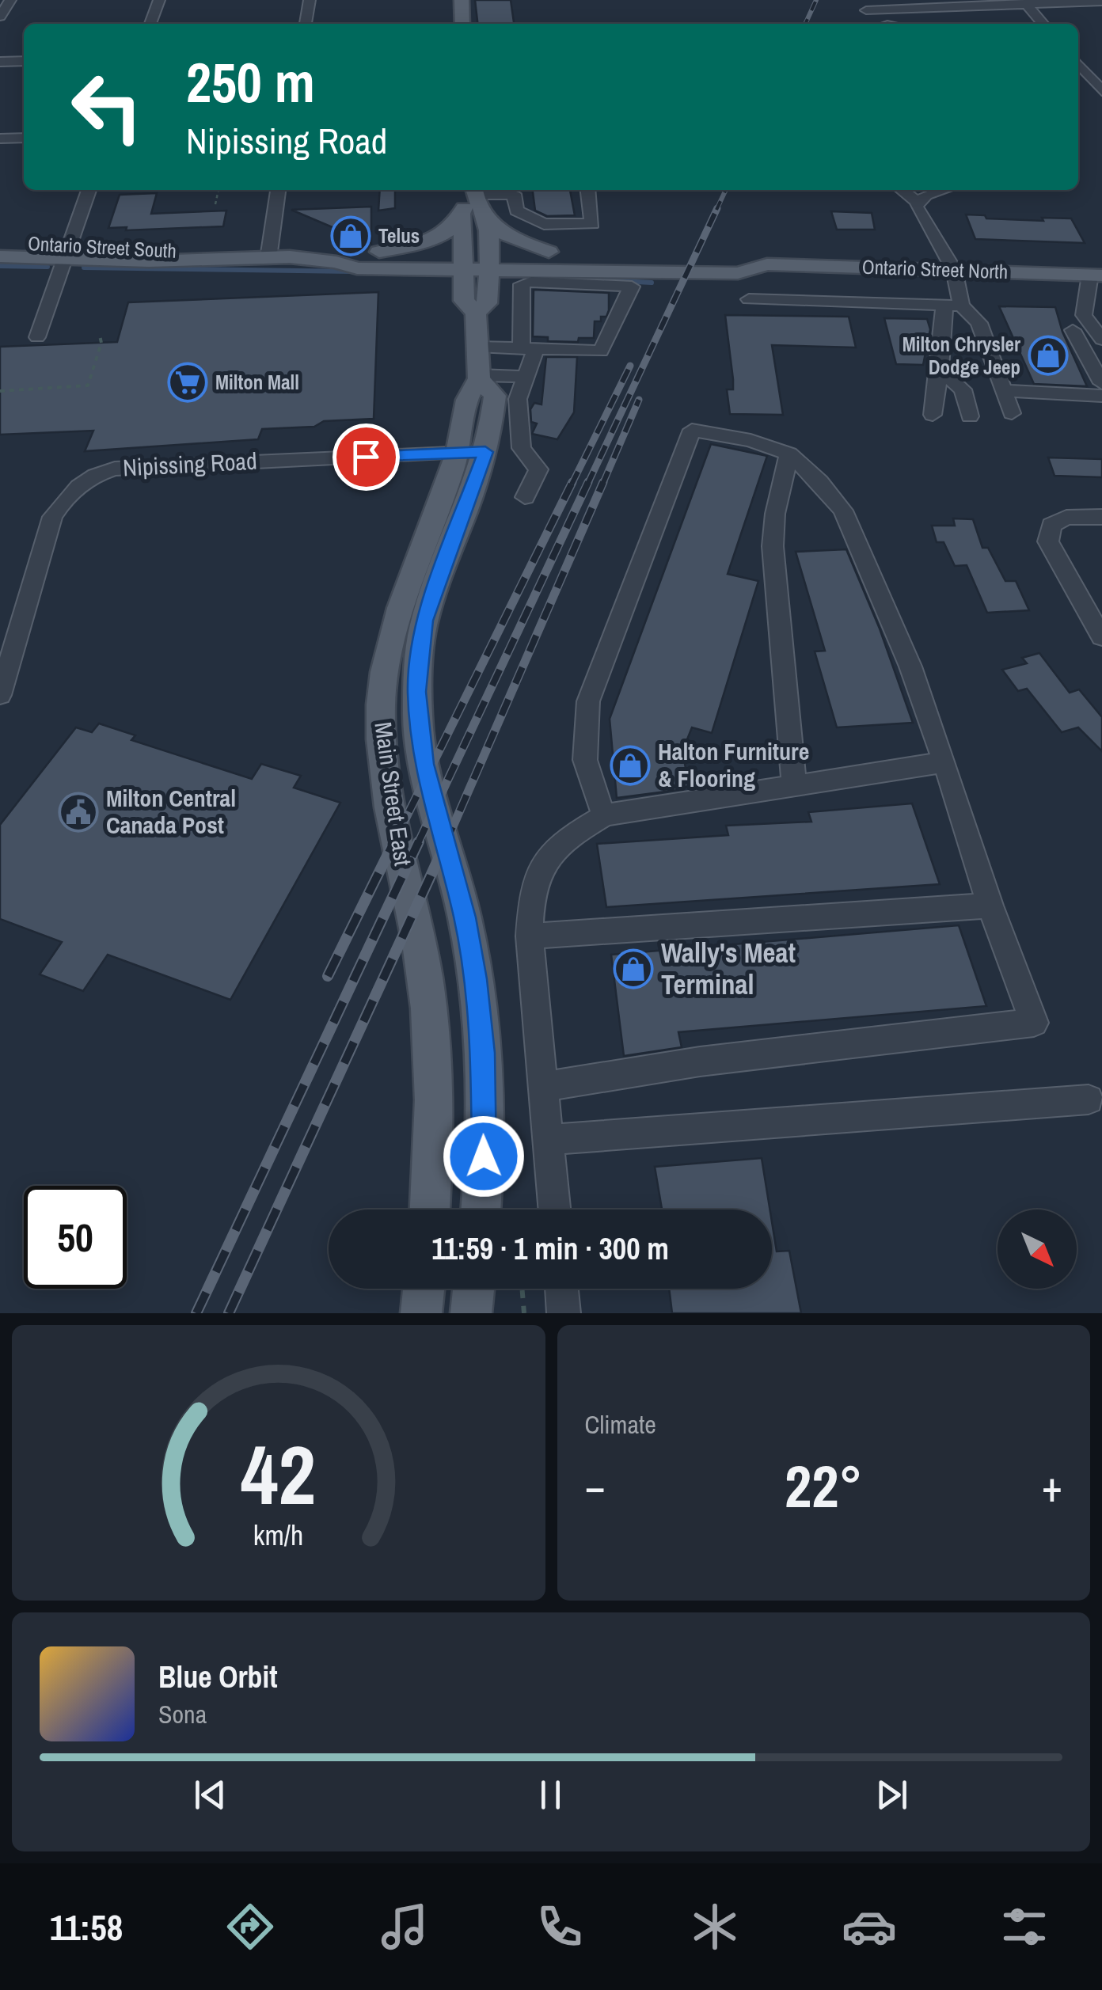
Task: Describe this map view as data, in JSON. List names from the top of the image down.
{
  "streets": {
    "main road": ["Ontario Street South", "Ontario Street North", "Main Street East"],
    "street": ["Nipissing Road"]
  },
  "crossings": [
    ["Ontario Street South", "Ontario Street North"],
    ["Ontario Street South", "Main Street East"],
    ["Ontario Street North", "Main Street East"],
    ["Nipissing Road", "Main Street East"]
  ],
  "places": {
    "shop": [
      "Telus",
      "Milton Chrysler Dodge Jeep",
      "Halton Furniture & Flooring",
      "Wally's Meat Terminal"
    ],
    "supermarket": ["Milton Mall"],
    "public building": ["Milton Central Canada Post"]
  },
  "north": "bottom right",
  "page": {
    "turn": ["250 m", "Nipissing Road"],
    "limit": "50",
    "trip": "11:59 · 1 min · 300 m",
    "tile": "Climate",
    "heat": ["−", "22°", "+"],
    "song": ["Blue Orbit", "Sona"],
    "tabs": "11:58",
    "gauge": ["42", "km/h"]
  }
}
